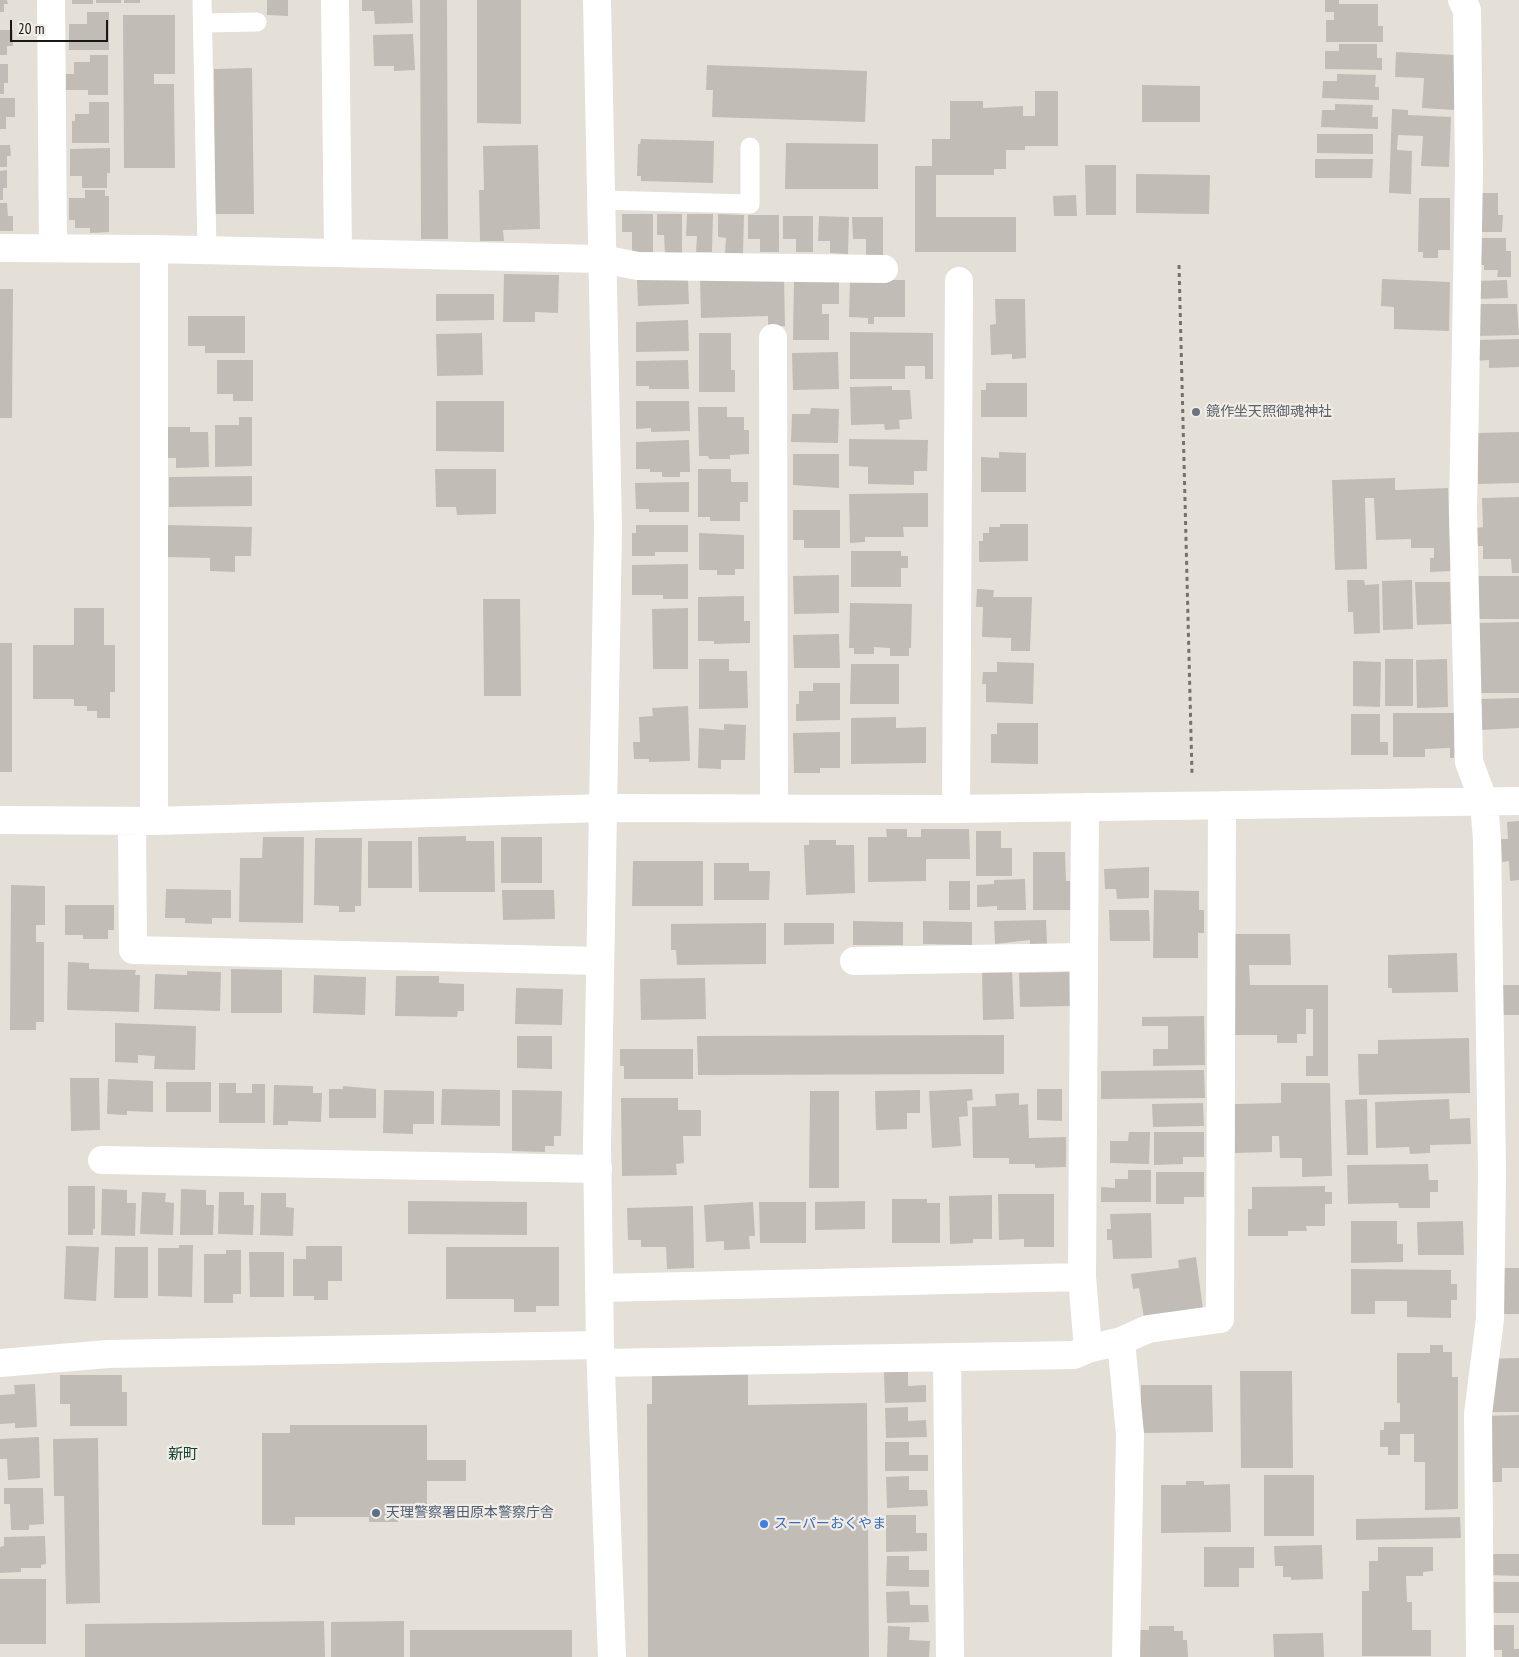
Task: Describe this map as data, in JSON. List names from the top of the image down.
{
  "districts": ["新町"],
  "places": ["鏡作坐天照御魂神社", "天理警察署田原本警察庁舎", "スーパーおくやま"],
  "scale_bar": "20 m"
}
